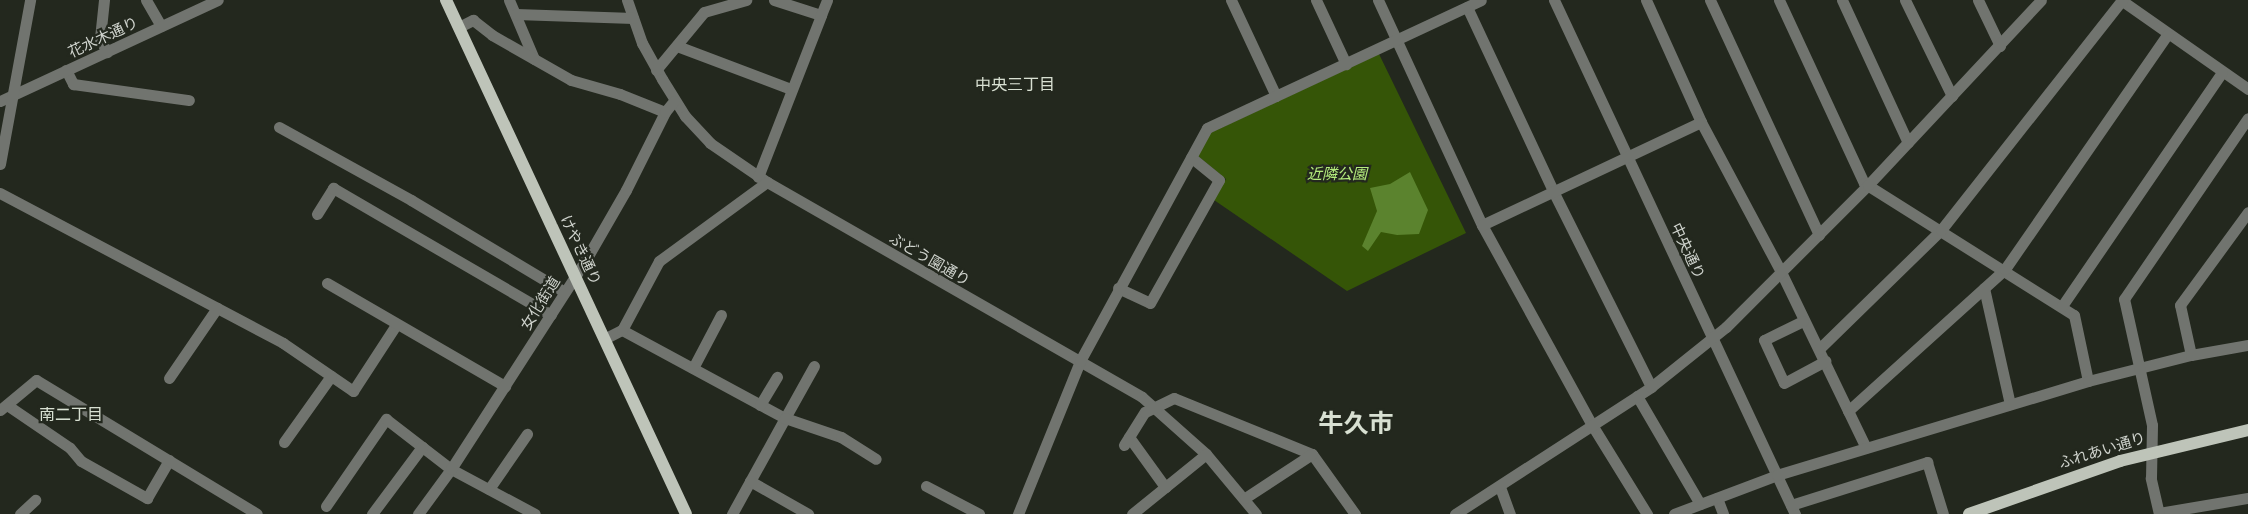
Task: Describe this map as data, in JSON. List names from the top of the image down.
{
  "streets": {
    "main road": ["けやき通り", "ふれあい通り"],
    "street": [
      "花水木通り",
      "中央通り",
      "ぶどう園通り",
      "女化街道"
    ]
  },
  "crossings": [
    ["けやき通り", "女化街道"],
    ["ぶどう園通り", "女化街道"]
  ],
  "districts": ["中央三丁目", "南二丁目", "牛久市"],
  "parks": ["近隣公園"]
}
